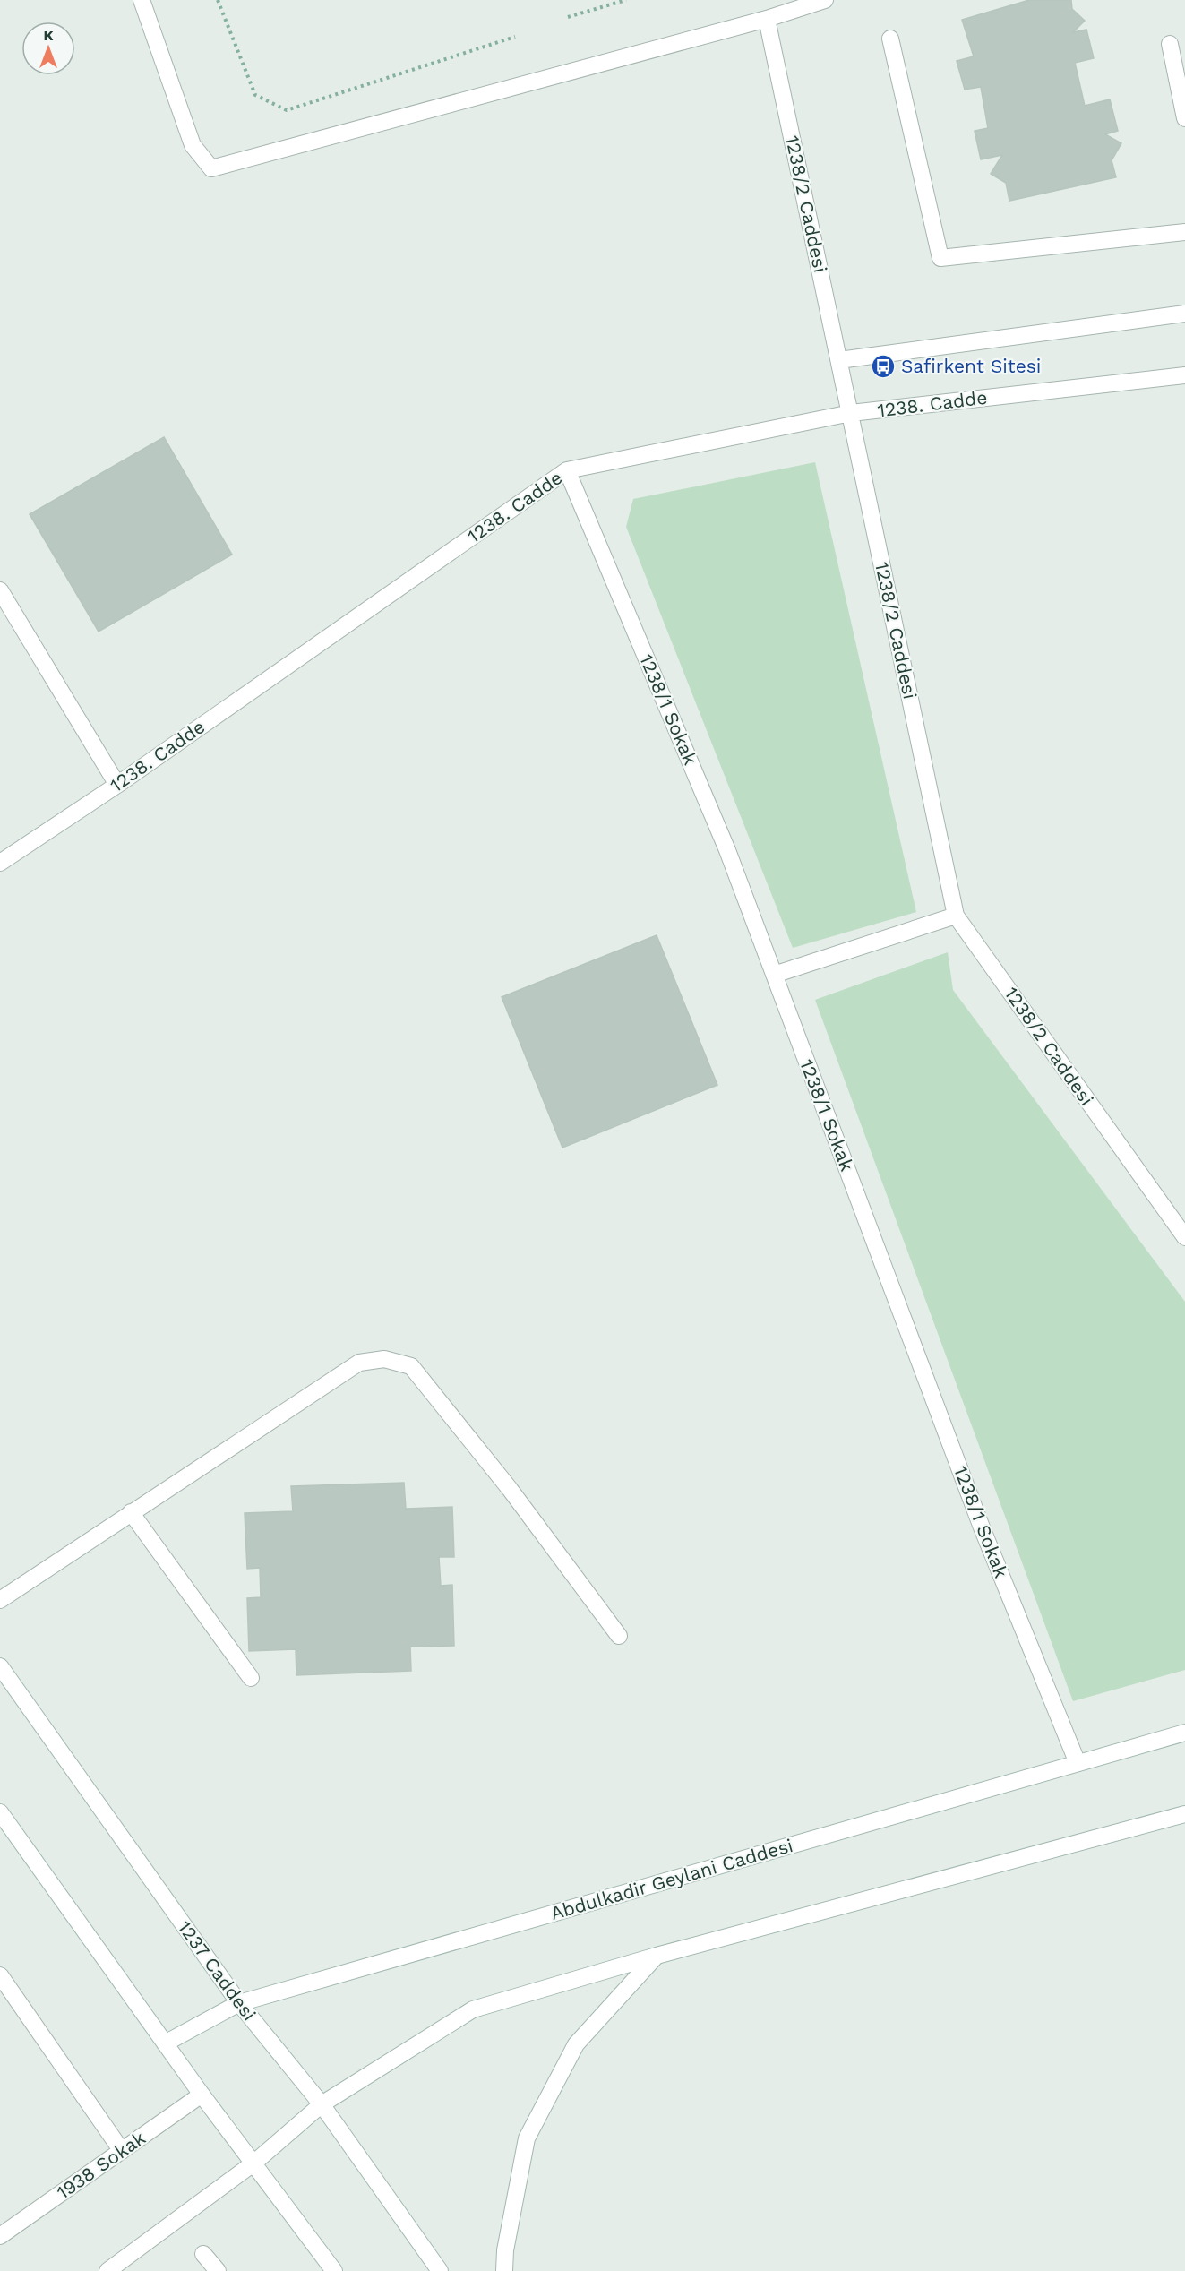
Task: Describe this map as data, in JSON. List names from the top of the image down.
{
  "streets": {
    "street": [
      "1238/2 Caddesi",
      "1238. Cadde",
      "1238/1 Sokak",
      "Abdulkadir Geylani Caddesi",
      "1237 Caddesi",
      "1938 Sokak"
    ]
  },
  "crossings": [
    ["1238/2 Caddesi", "1238. Cadde"],
    ["1238. Cadde", "1238/1 Sokak"],
    ["1238/1 Sokak", "Abdulkadir Geylani Caddesi"],
    ["Abdulkadir Geylani Caddesi", "1237 Caddesi"]
  ],
  "places": {
    "bus stop": ["Safirkent Sitesi"]
  },
  "north": "top"
}
